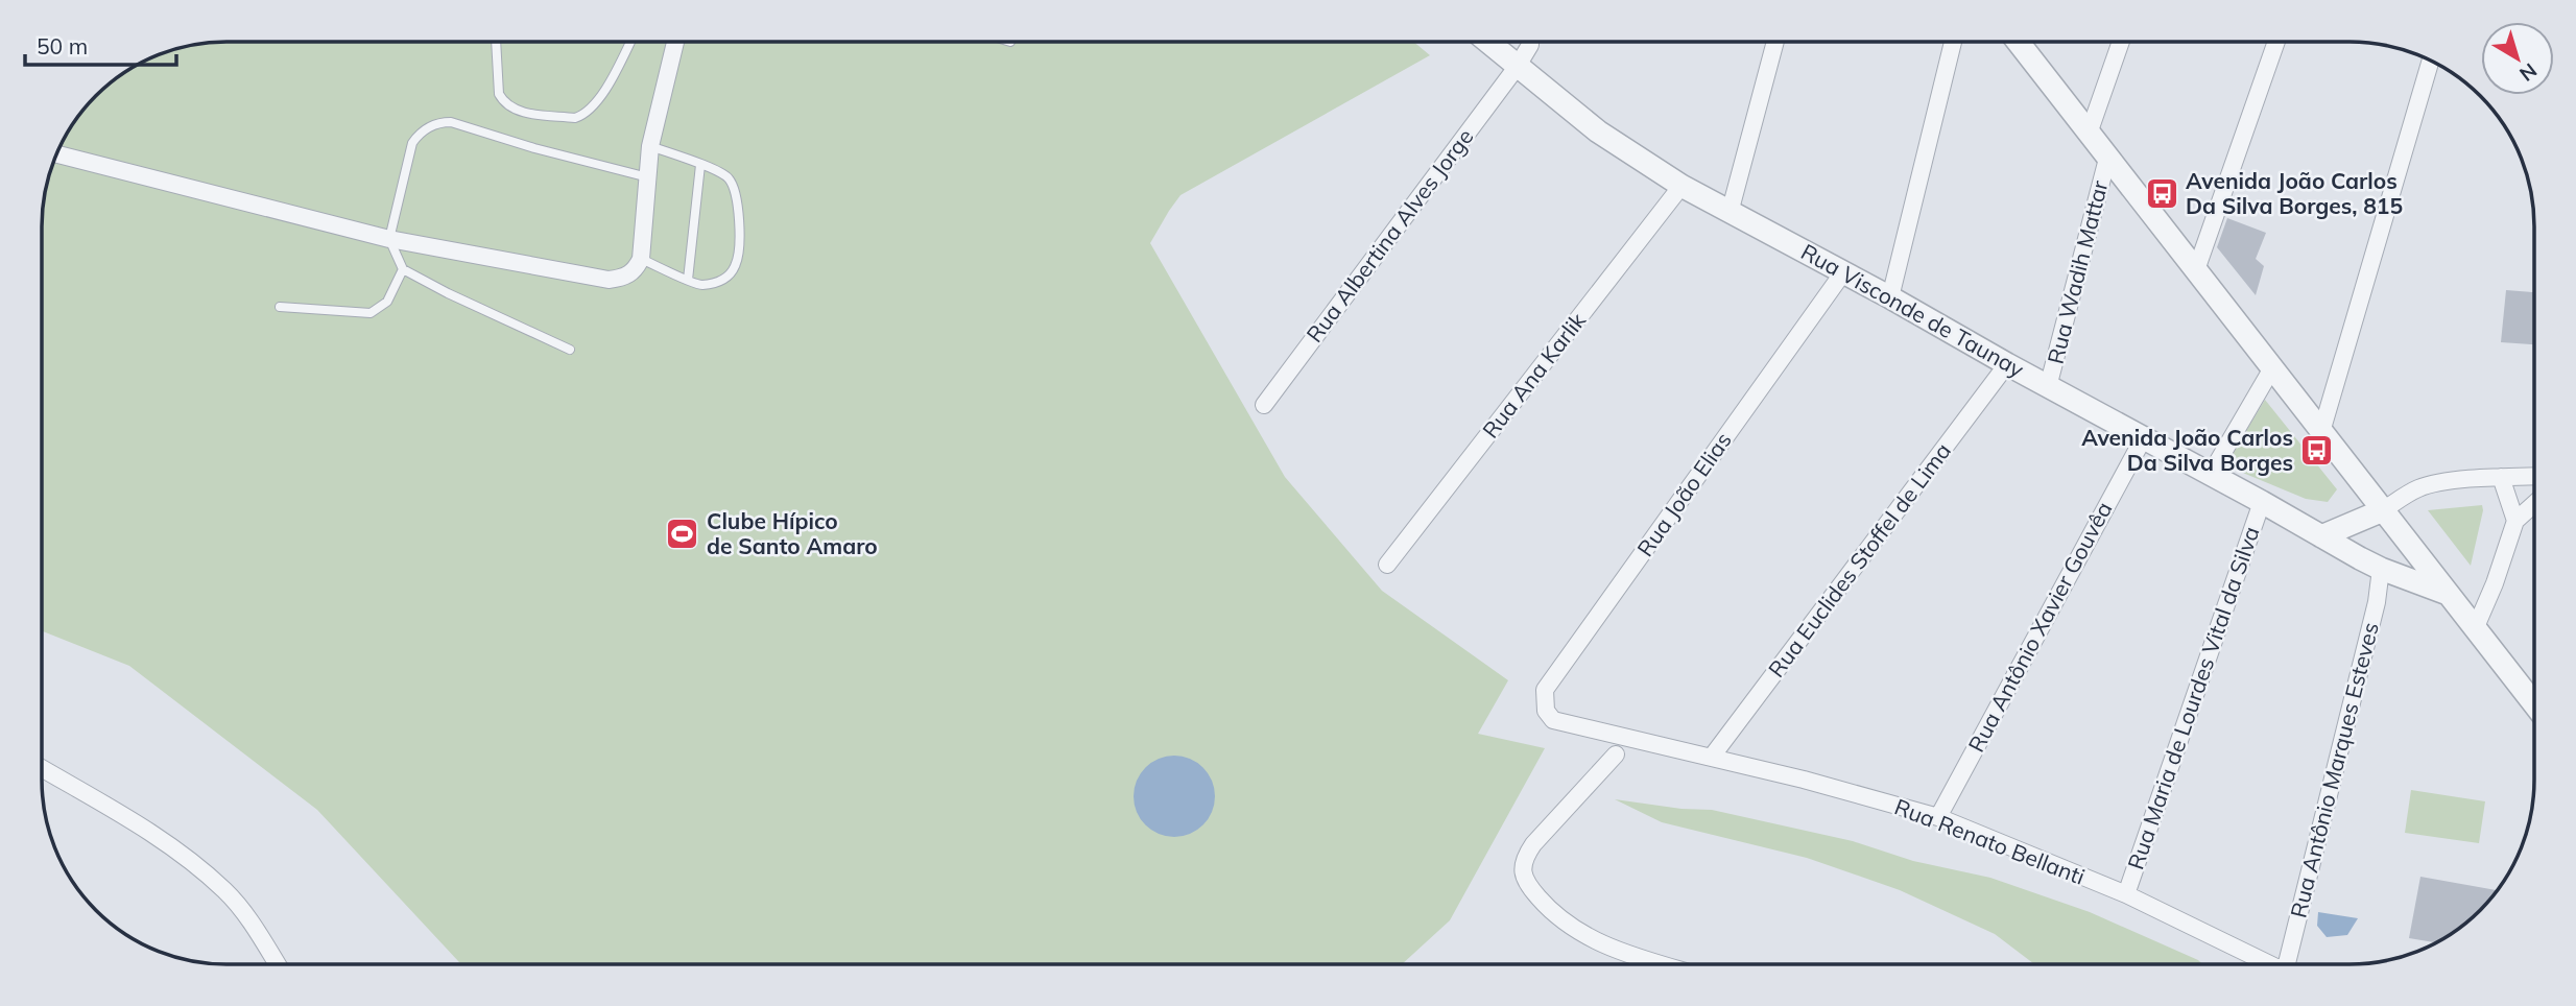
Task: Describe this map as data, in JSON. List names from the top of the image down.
{
  "streets": {
    "street": [
      "Rua Albertina Alves Jorge",
      "Rua Wadih Mattar",
      "Rua Visconde de Taunay",
      "Rua Ana Karlik",
      "Rua João Elias",
      "Rua Euclides Stoffel de Lima",
      "Rua Antônio Xavier Gouvêa",
      "Rua Maria de Lourdes Vital da Silva",
      "Rua Antônio Marques Esteves",
      "Rua Renato Bellanti"
    ]
  },
  "crossings": [
    ["Rua Albertina Alves Jorge", "Rua Visconde de Taunay"],
    ["Rua Wadih Mattar", "Rua Visconde de Taunay"],
    ["Rua Visconde de Taunay", "Rua Ana Karlik"],
    ["Rua Visconde de Taunay", "Rua João Elias"],
    ["Rua Visconde de Taunay", "Rua Euclides Stoffel de Lima"],
    ["Rua Visconde de Taunay", "Rua Antônio Xavier Gouvêa"],
    ["Rua Visconde de Taunay", "Rua Maria de Lourdes Vital da Silva"],
    ["Rua Visconde de Taunay", "Rua Antônio Marques Esteves"],
    ["Rua João Elias", "Rua Renato Bellanti"],
    ["Rua Euclides Stoffel de Lima", "Rua Renato Bellanti"],
    ["Rua Antônio Xavier Gouvêa", "Rua Renato Bellanti"],
    ["Rua Maria de Lourdes Vital da Silva", "Rua Renato Bellanti"]
  ],
  "places": {
    "bus stop": ["Avenida João Carlos Da Silva Borges, 815", "Avenida João Carlos Da Silva Borges"],
    "sports": ["Clube Hípico de Santo Amaro"]
  },
  "scale_bar": "50 m",
  "north": "bottom right"
}
